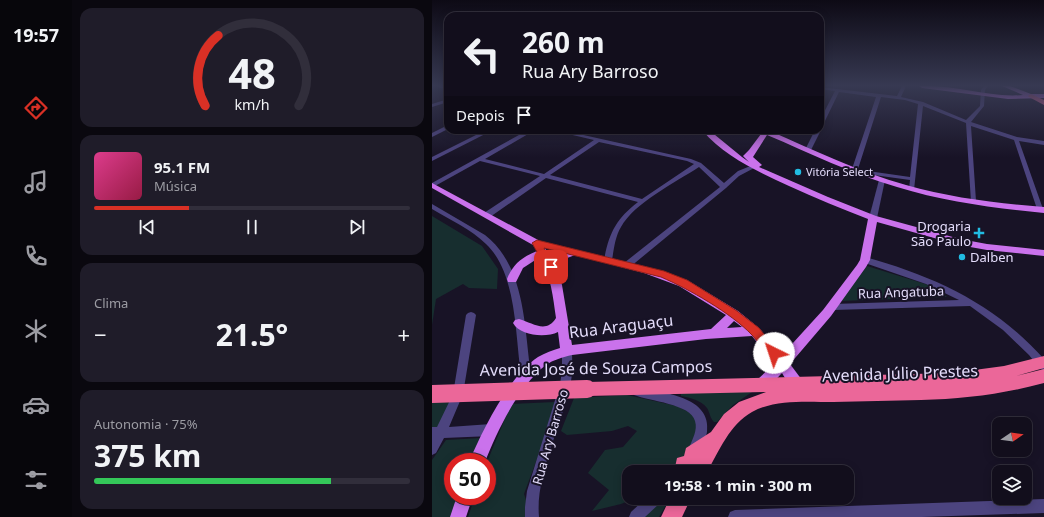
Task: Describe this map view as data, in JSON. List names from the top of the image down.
{
  "streets": {
    "highway": ["Avenida José de Souza Campos", "Avenida Júlio Prestes"],
    "main road": ["Rua Araguaçu", "Rua Ary Barroso"],
    "street": ["Rua Angatuba"]
  },
  "crossings": [
    ["Rua Araguaçu", "Rua Ary Barroso"],
    ["Avenida José de Souza Campos", "Avenida Júlio Prestes"]
  ],
  "places": {
    "other": ["Vitória Select", "Dalben"],
    "health": ["Drogaria São Paulo"]
  },
  "north": "right",
  "page": {
    "tabs": "19:57",
    "turn": ["260 m", "Rua Ary Barroso"],
    "then": "Depois",
    "song": ["95.1 FM", "Música"],
    "tile": [
      "Clima",
      ["Autonomia · 75%", "375 km"]
    ],
    "heat": ["−", "21.5°", "+"],
    "limit": "50",
    "trip": "19:58 · 1 min · 300 m",
    "gauge": ["48", "km/h"]
  }
}
